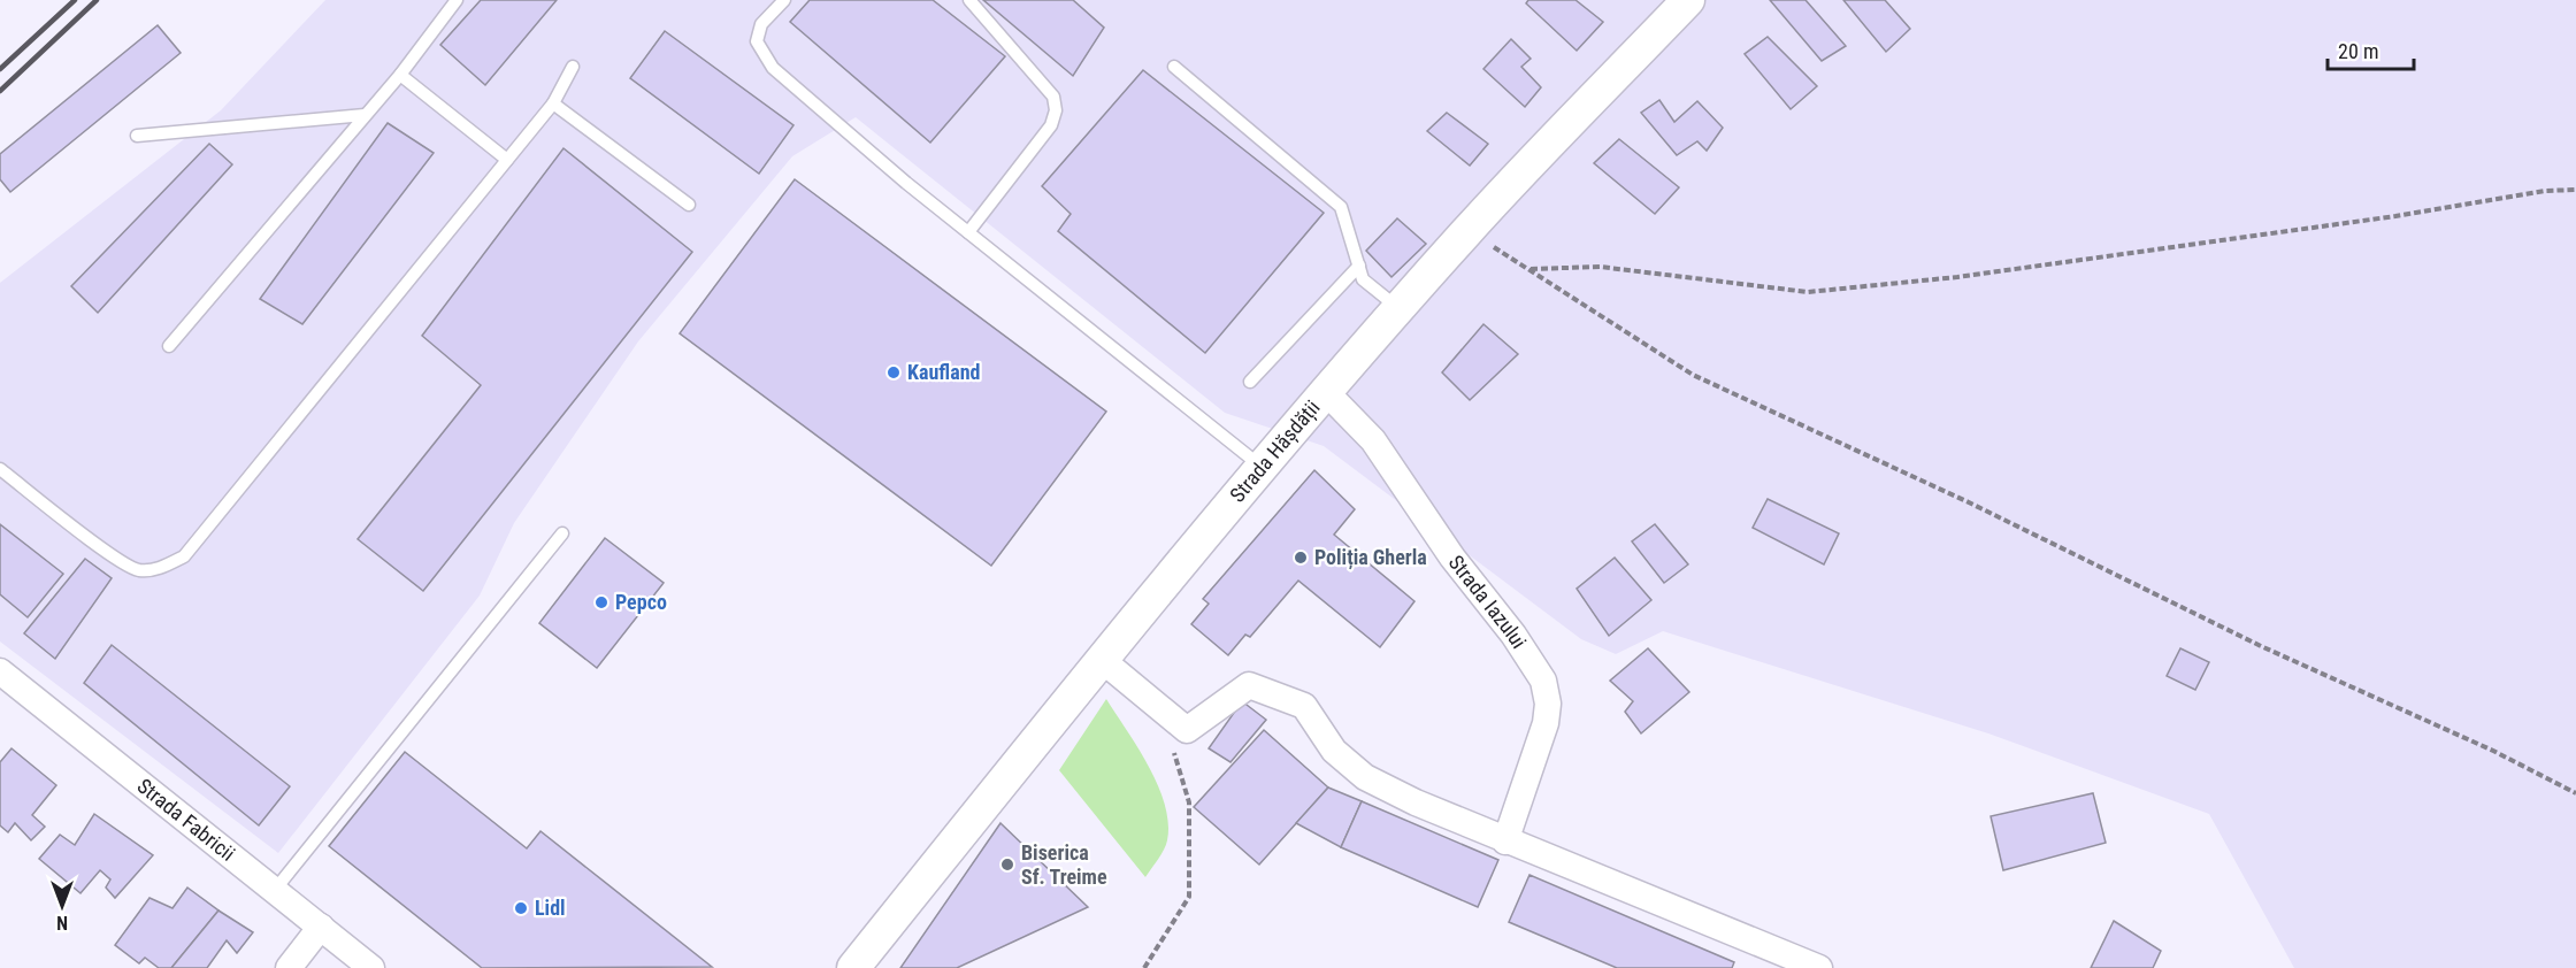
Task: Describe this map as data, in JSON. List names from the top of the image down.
{
  "streets": {
    "street": ["Strada Hășdății", "Strada Iazului", "Strada Fabricii"]
  },
  "crossings": [
    ["Strada Hășdății", "Strada Iazului"]
  ],
  "places": [
    "Kaufland",
    "Poliția Gherla",
    "Pepco",
    "Biserica Sf. Treime",
    "Lidl"
  ],
  "scale_bar": "20 m",
  "north": "bottom"
}
